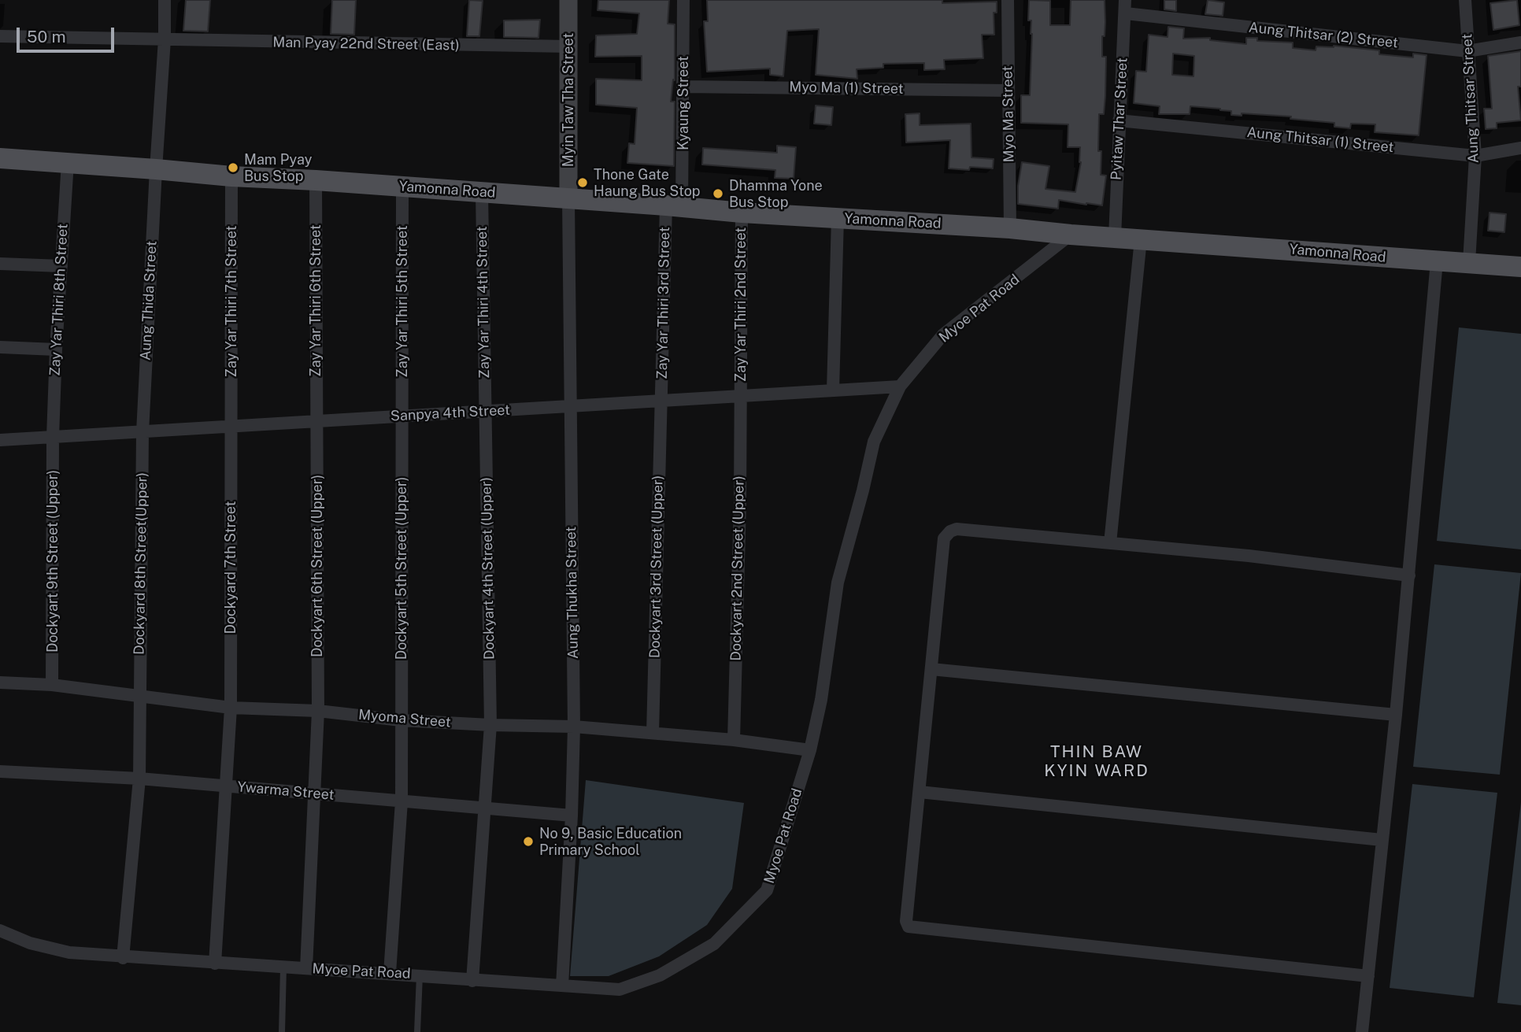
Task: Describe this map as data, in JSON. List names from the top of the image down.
{
  "streets": {
    "main road": ["Myin Taw Tha Street", "Yamonna Road"],
    "street": [
      "Aung Thitsar (2) Street",
      "Man Pyay 22nd Street (East)",
      "Myo Ma (1) Street",
      "Aung Thitsar Street",
      "Kyaung Street",
      "Myo Ma Street",
      "Pyitaw Thar Street",
      "Aung Thitsar (1) Street",
      "Zay Yar Thiri 8th Street",
      "Aung Thida Street",
      "Zay Yar Thiri 6th Street",
      "Zay Yar Thiri 7th Street",
      "Zay Yar Thiri 5th Street",
      "Zay Yar Thiri 4th Street",
      "Zay Yar Thiri 3rd Street",
      "Zay Yar Thiri 2nd Street",
      "Myoe Pat Road",
      "Sanpya 4th Street",
      "Dockyart 9th Street (Upper)",
      "Dockyard 8th Street(Upper)",
      "Dockyart 6th Street (Upper)",
      "Dockyart 3rd Street (Upper)",
      "Dockyard 7th Street",
      "Dockyart 5th Street (Upper)",
      "Dockyart 4th Street (Upper)",
      "Dockyart 2nd Street (Upper)",
      "Aung Thukha Street",
      "Myoma Street",
      "Ywarma Street"
    ]
  },
  "crossings": [
    ["Aung Thitsar (2) Street", "Aung Thitsar Street"],
    ["Aung Thitsar (2) Street", "Pyitaw Thar Street"],
    ["Man Pyay 22nd Street (East)", "Myin Taw Tha Street"],
    ["Man Pyay 22nd Street (East)", "Aung Thida Street"],
    ["Myo Ma (1) Street", "Kyaung Street"],
    ["Myo Ma (1) Street", "Myo Ma Street"],
    ["Aung Thitsar Street", "Aung Thitsar (1) Street"],
    ["Aung Thitsar Street", "Yamonna Road"],
    ["Myin Taw Tha Street", "Yamonna Road"],
    ["Myin Taw Tha Street", "Aung Thukha Street"],
    ["Kyaung Street", "Yamonna Road"],
    ["Kyaung Street", "Zay Yar Thiri 3rd Street"],
    ["Myo Ma Street", "Yamonna Road"],
    ["Pyitaw Thar Street", "Aung Thitsar (1) Street"],
    ["Pyitaw Thar Street", "Yamonna Road"],
    ["Yamonna Road", "Zay Yar Thiri 8th Street"],
    ["Yamonna Road", "Aung Thida Street"],
    ["Yamonna Road", "Zay Yar Thiri 6th Street"],
    ["Yamonna Road", "Zay Yar Thiri 7th Street"],
    ["Yamonna Road", "Zay Yar Thiri 5th Street"],
    ["Yamonna Road", "Zay Yar Thiri 4th Street"],
    ["Yamonna Road", "Zay Yar Thiri 3rd Street"],
    ["Yamonna Road", "Zay Yar Thiri 2nd Street"],
    ["Yamonna Road", "Myoe Pat Road"],
    ["Yamonna Road", "Aung Thukha Street"],
    ["Zay Yar Thiri 8th Street", "Sanpya 4th Street"],
    ["Zay Yar Thiri 8th Street", "Dockyart 9th Street (Upper)"],
    ["Aung Thida Street", "Sanpya 4th Street"],
    ["Aung Thida Street", "Dockyard 8th Street(Upper)"],
    ["Zay Yar Thiri 6th Street", "Sanpya 4th Street"],
    ["Zay Yar Thiri 6th Street", "Dockyart 6th Street (Upper)"],
    ["Zay Yar Thiri 7th Street", "Sanpya 4th Street"],
    ["Zay Yar Thiri 7th Street", "Dockyard 7th Street"],
    ["Zay Yar Thiri 5th Street", "Sanpya 4th Street"],
    ["Zay Yar Thiri 5th Street", "Dockyart 5th Street (Upper)"],
    ["Zay Yar Thiri 4th Street", "Sanpya 4th Street"],
    ["Zay Yar Thiri 4th Street", "Dockyart 4th Street (Upper)"],
    ["Zay Yar Thiri 3rd Street", "Sanpya 4th Street"],
    ["Zay Yar Thiri 3rd Street", "Dockyart 3rd Street (Upper)"],
    ["Zay Yar Thiri 2nd Street", "Sanpya 4th Street"],
    ["Zay Yar Thiri 2nd Street", "Dockyart 2nd Street (Upper)"],
    ["Myoe Pat Road", "Sanpya 4th Street"],
    ["Myoe Pat Road", "Dockyard 8th Street(Upper)"],
    ["Myoe Pat Road", "Dockyart 6th Street (Upper)"],
    ["Myoe Pat Road", "Dockyard 7th Street"],
    ["Myoe Pat Road", "Dockyart 5th Street (Upper)"],
    ["Myoe Pat Road", "Dockyart 4th Street (Upper)"],
    ["Myoe Pat Road", "Aung Thukha Street"],
    ["Myoe Pat Road", "Myoma Street"],
    ["Sanpya 4th Street", "Dockyart 9th Street (Upper)"],
    ["Sanpya 4th Street", "Dockyard 8th Street(Upper)"],
    ["Sanpya 4th Street", "Dockyart 6th Street (Upper)"],
    ["Sanpya 4th Street", "Dockyart 3rd Street (Upper)"],
    ["Sanpya 4th Street", "Dockyard 7th Street"],
    ["Sanpya 4th Street", "Dockyart 5th Street (Upper)"],
    ["Sanpya 4th Street", "Dockyart 4th Street (Upper)"],
    ["Sanpya 4th Street", "Dockyart 2nd Street (Upper)"],
    ["Sanpya 4th Street", "Aung Thukha Street"],
    ["Dockyart 9th Street (Upper)", "Myoma Street"],
    ["Dockyard 8th Street(Upper)", "Myoma Street"],
    ["Dockyard 8th Street(Upper)", "Ywarma Street"],
    ["Dockyart 6th Street (Upper)", "Myoma Street"],
    ["Dockyart 6th Street (Upper)", "Ywarma Street"],
    ["Dockyart 3rd Street (Upper)", "Myoma Street"],
    ["Dockyard 7th Street", "Myoma Street"],
    ["Dockyard 7th Street", "Ywarma Street"],
    ["Dockyart 5th Street (Upper)", "Myoma Street"],
    ["Dockyart 5th Street (Upper)", "Ywarma Street"],
    ["Dockyart 4th Street (Upper)", "Myoma Street"],
    ["Dockyart 4th Street (Upper)", "Ywarma Street"],
    ["Dockyart 2nd Street (Upper)", "Myoma Street"],
    ["Aung Thukha Street", "Myoma Street"],
    ["Aung Thukha Street", "Ywarma Street"]
  ],
  "districts": ["THIN BAW KYIN WARD"],
  "places": [
    "Mam Pyay Bus Stop",
    "Thone Gate Haung Bus Stop",
    "Dhamma Yone Bus Stop",
    "No 9, Basic Education Primary School"
  ],
  "scale_bar": "50 m"
}
